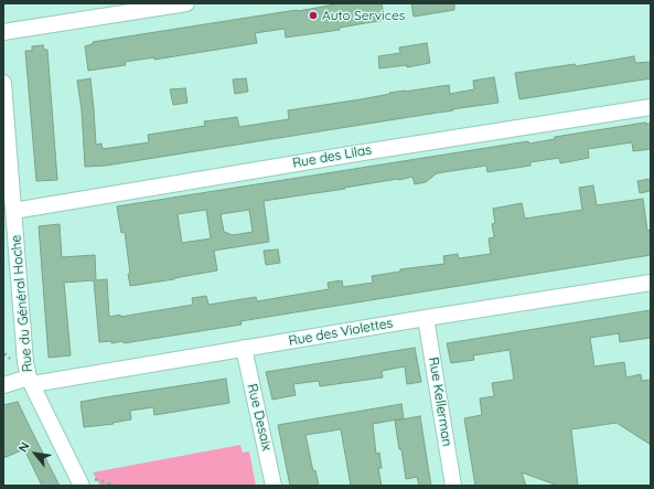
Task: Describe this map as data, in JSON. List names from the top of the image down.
{
  "streets": {
    "street": [
      "Rue des Lilas",
      "Rue du Général Hoche",
      "Rue des Violettes",
      "Rue Kellerman",
      "Rue Desaix"
    ]
  },
  "crossings": [
    ["Rue des Lilas", "Rue du Général Hoche"],
    ["Rue du Général Hoche", "Rue des Violettes"],
    ["Rue des Violettes", "Rue Kellerman"],
    ["Rue des Violettes", "Rue Desaix"]
  ],
  "places": ["Auto Services"],
  "north": "top left"
}
